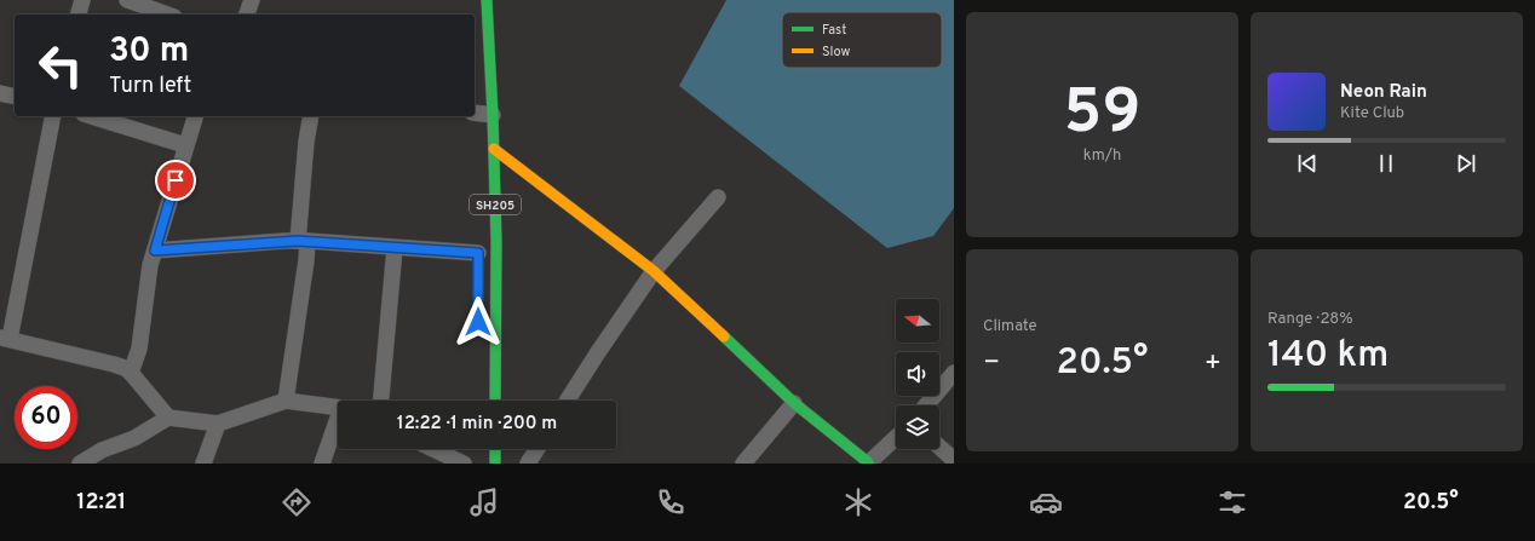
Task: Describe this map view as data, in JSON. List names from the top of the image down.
{
  "streets": {
    "street": ["SH205"]
  },
  "legend": ["Fast", "Slow"],
  "north": "left",
  "page": {
    "tile": [
      ["59", "km/h"],
      "Climate",
      ["Range · 28%", "140 km"]
    ],
    "turn": ["30 m", "Turn left"],
    "song": ["Neon Rain", "Kite Club"],
    "heat": ["−", "20.5°", "+"],
    "limit": "60",
    "trip": "12:22 · 1 min · 200 m",
    "tabs": ["12:21", "20.5°"]
  }
}
